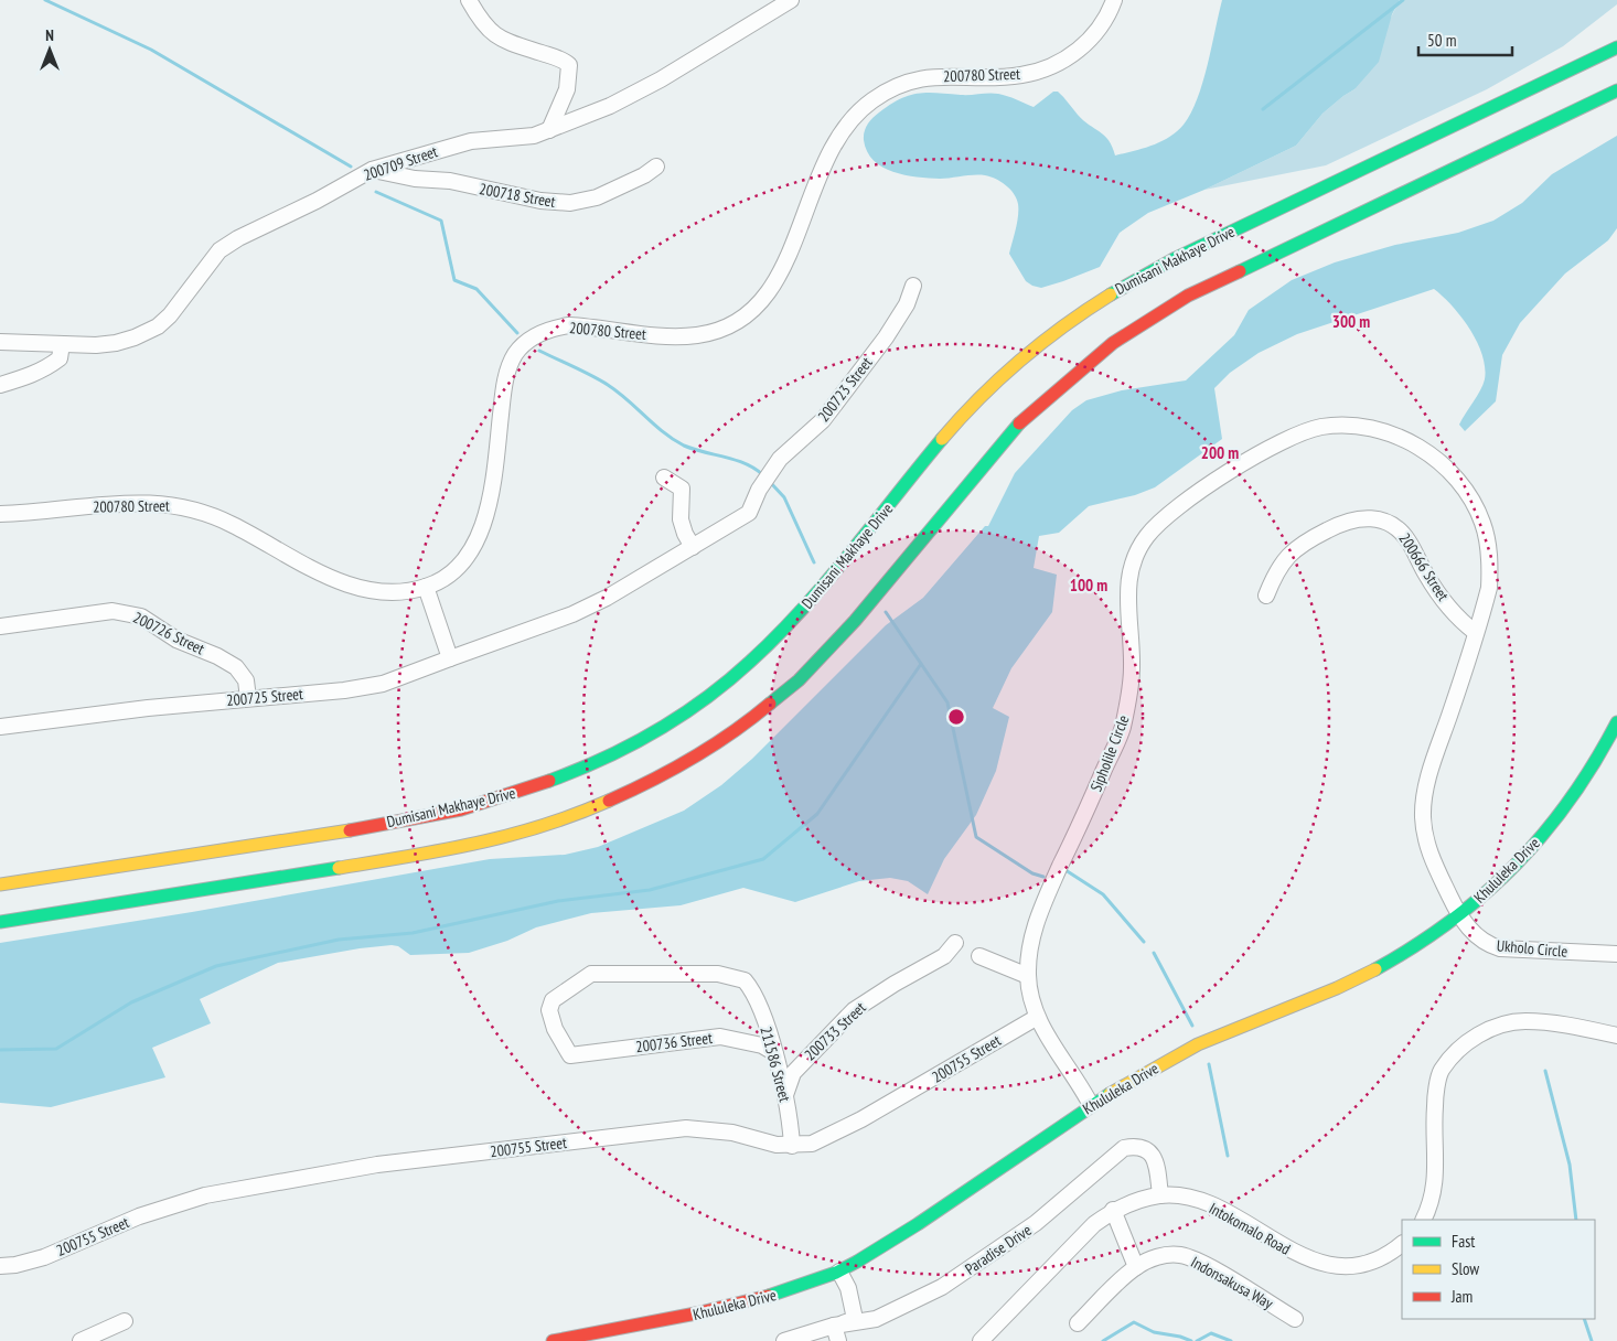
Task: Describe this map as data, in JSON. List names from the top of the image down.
{
  "streets": {
    "main road": ["Dumisani Makhaye Drive", "Khululeka Drive"],
    "street": [
      "200780 Street",
      "200709 Street",
      "200718 Street",
      "200723 Street",
      "200666 Street",
      "200726 Street",
      "200725 Street",
      "Sipholile Circle",
      "Ukholo Circle",
      "200733 Street",
      "200736 Street",
      "200755 Street",
      "211586 Street",
      "Intokomalo Road",
      "Paradise Drive",
      "Indonsakusa Way"
    ]
  },
  "crossings": [
    ["200709 Street", "200718 Street"],
    ["200723 Street", "200725 Street"],
    ["200666 Street", "Sipholile Circle"],
    ["200726 Street", "200725 Street"],
    ["Sipholile Circle", "Khululeka Drive"],
    ["Sipholile Circle", "Ukholo Circle"],
    ["Sipholile Circle", "200755 Street"],
    ["Khululeka Drive", "Ukholo Circle"],
    ["200733 Street", "211586 Street"],
    ["200736 Street", "211586 Street"],
    ["200755 Street", "211586 Street"],
    ["Intokomalo Road", "Paradise Drive"]
  ],
  "legend": ["Fast", "Slow", "Jam"],
  "scale_bar": "50 m",
  "north": "top",
  "rings": ["300 m", "200 m", "100 m"]
}
